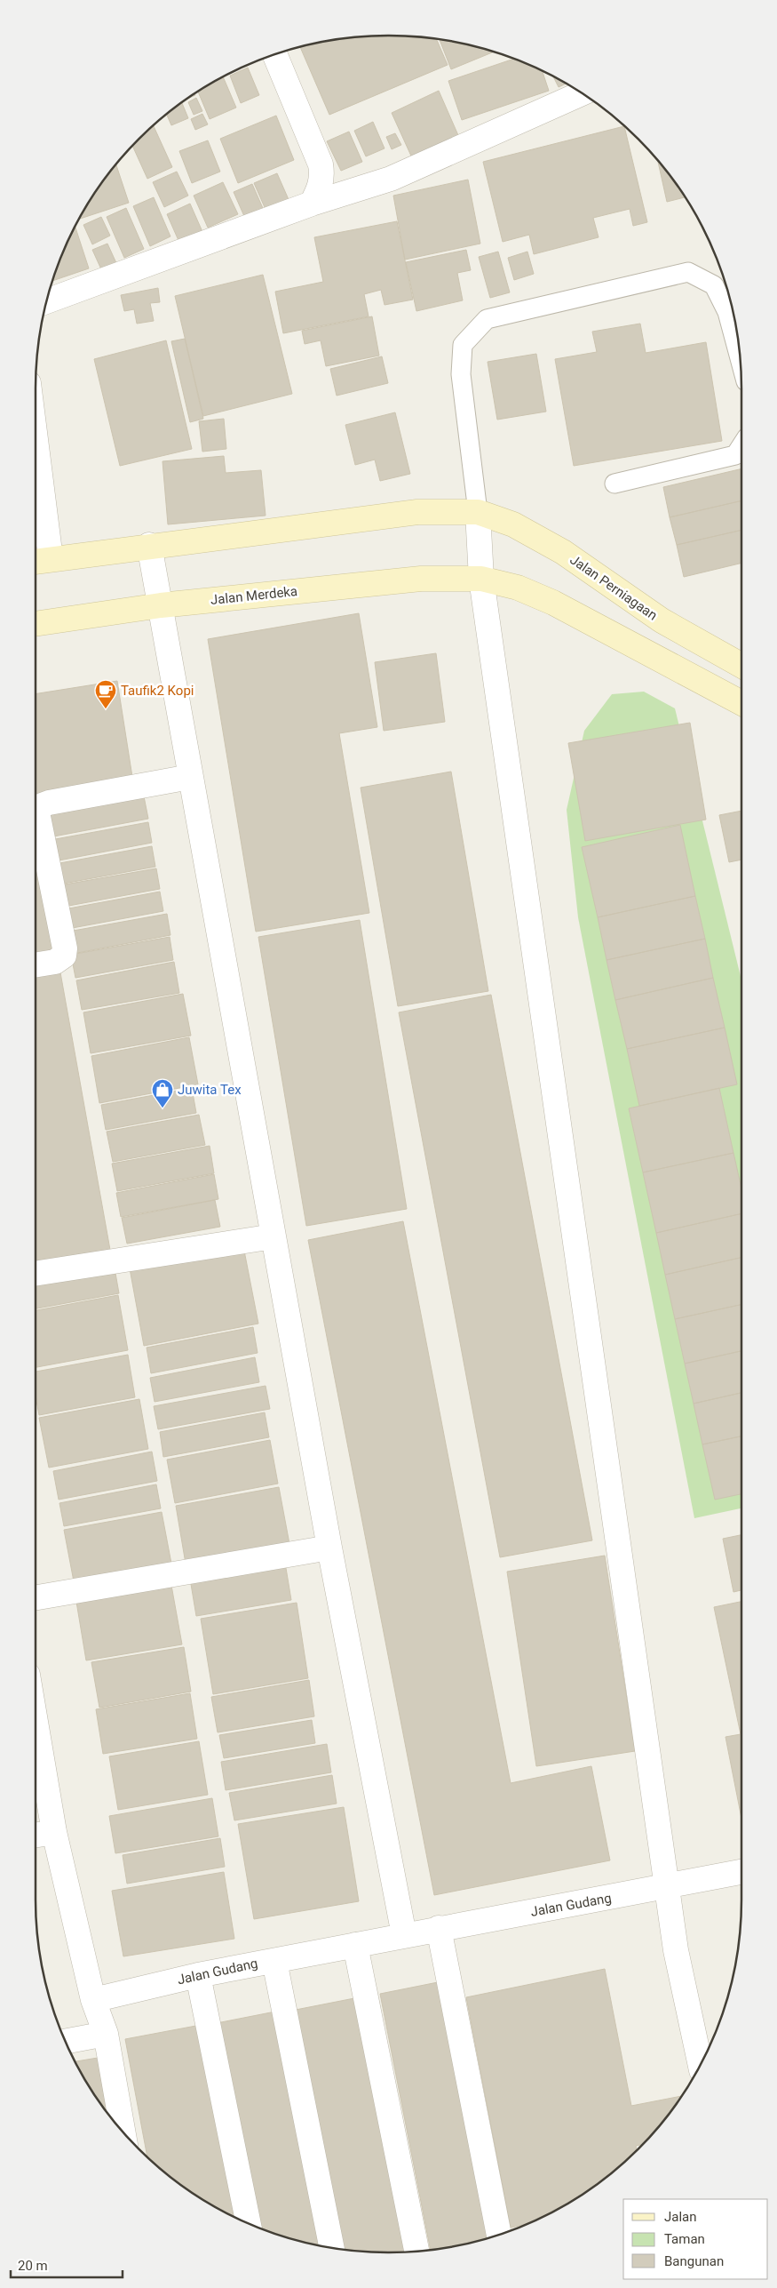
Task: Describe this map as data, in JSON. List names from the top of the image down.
{
  "streets": {
    "street": ["Jalan Perniagaan", "Jalan Merdeka", "Jalan Gudang"]
  },
  "places": {
    "cafe": ["Taufik2 Kopi"],
    "shop": ["Juwita Tex"]
  },
  "legend": ["Jalan", "Taman", "Bangunan"],
  "scale_bar": "20 m"
}
